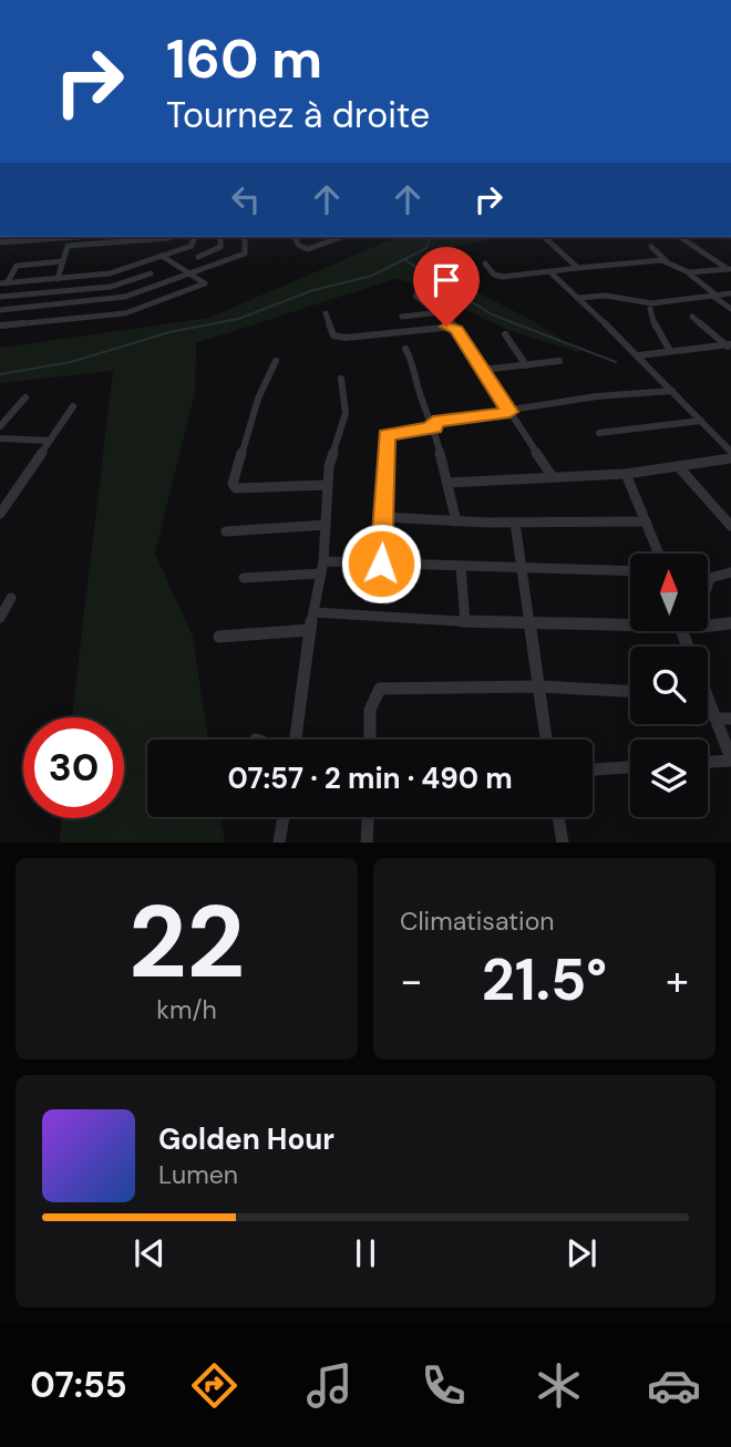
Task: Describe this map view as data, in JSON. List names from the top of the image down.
{
  "north": "top",
  "page": {
    "turn": ["160 m", "Tournez à droite"],
    "limit": "30",
    "trip": "07:57 · 2 min · 490 m",
    "tile": [
      ["22", "km/h"],
      "Climatisation"
    ],
    "heat": ["−", "21.5°", "+"],
    "song": ["Golden Hour", "Lumen"],
    "tabs": "07:55"
  }
}
